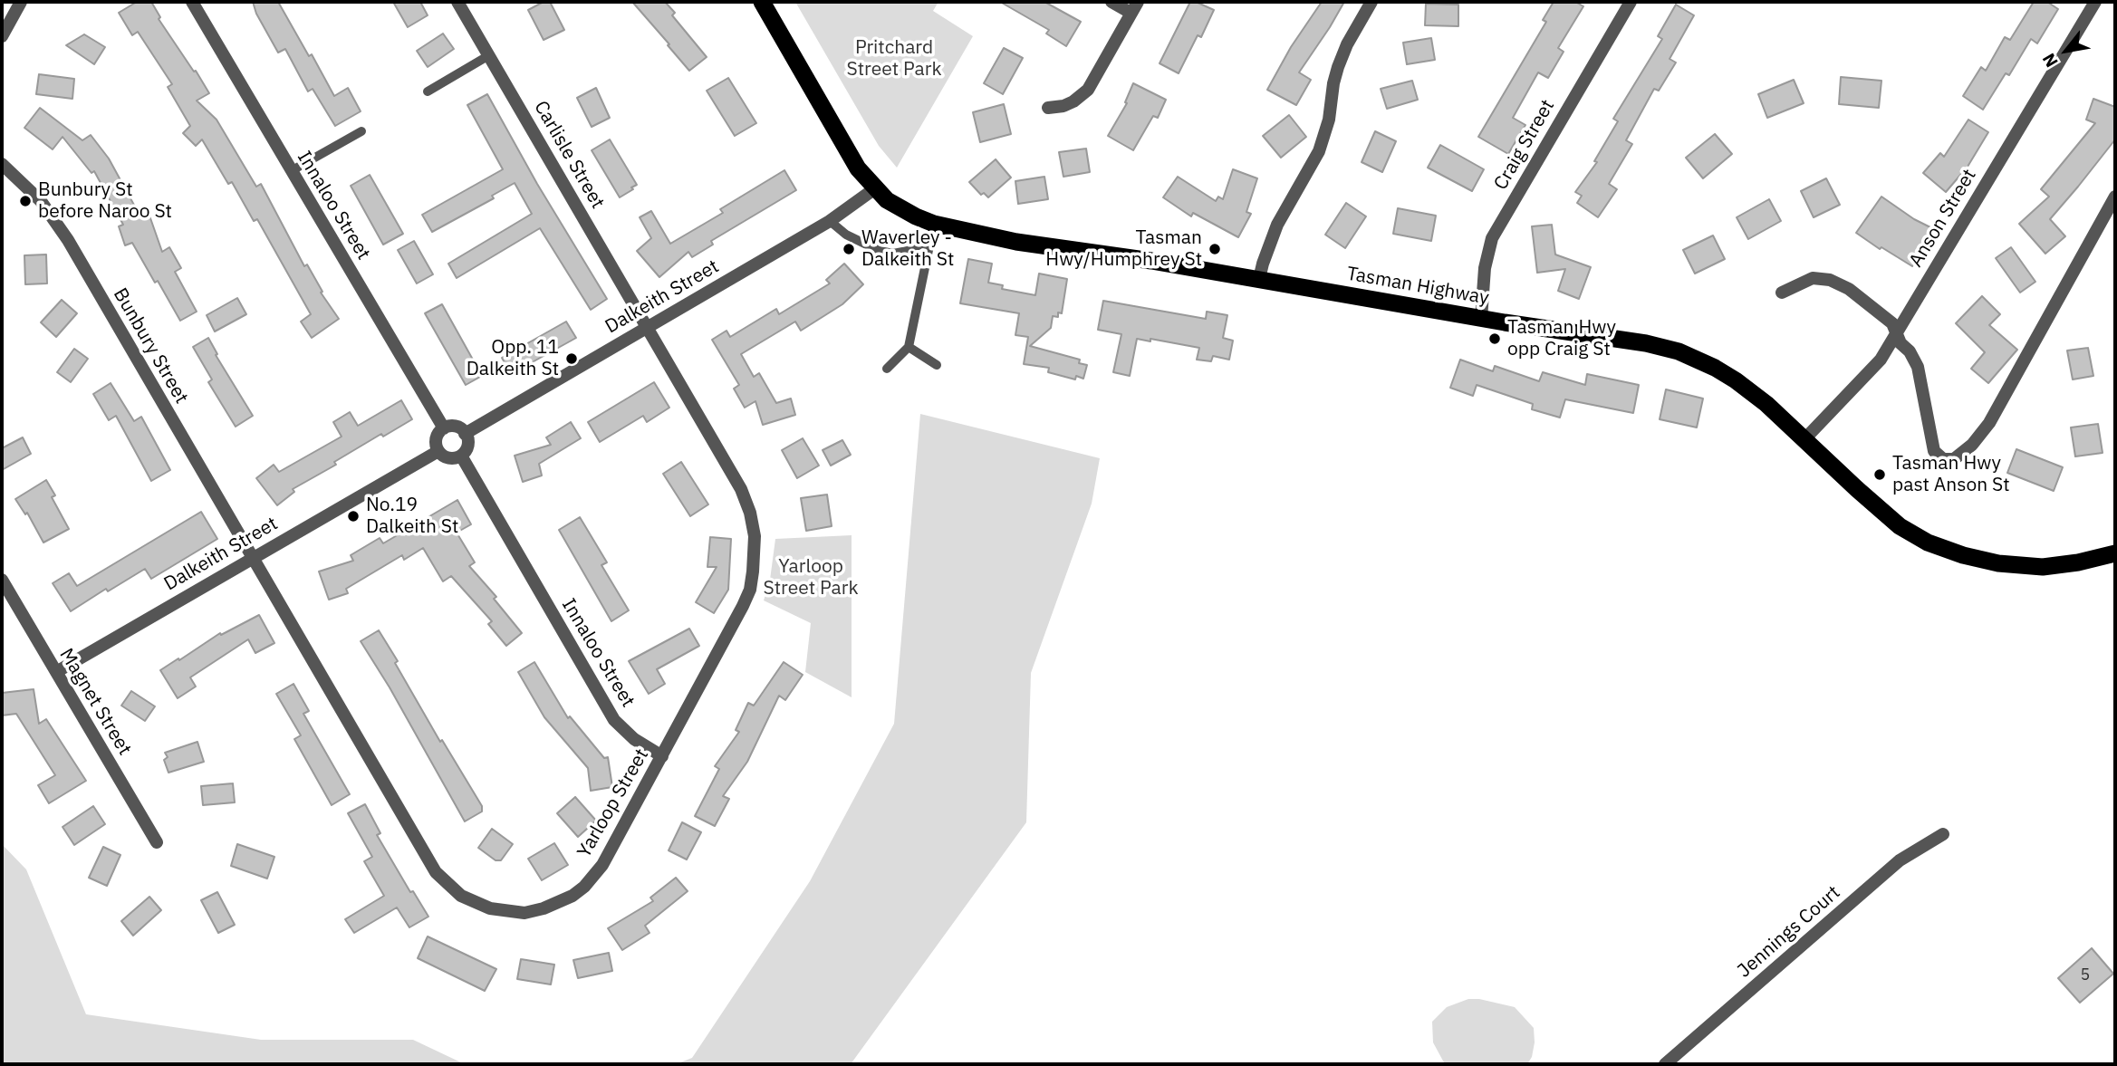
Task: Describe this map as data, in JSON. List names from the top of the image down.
{
  "streets": {
    "highway": ["Tasman Highway"],
    "street": [
      "Craig Street",
      "Carlisle Street",
      "Innaloo Street",
      "Anson Street",
      "Dalkeith Street",
      "Bunbury Street",
      "Magnet Street",
      "Yarloop Street",
      "Jennings Court"
    ]
  },
  "crossings": [
    ["Craig Street", "Tasman Highway"],
    ["Carlisle Street", "Dalkeith Street"],
    ["Carlisle Street", "Yarloop Street"],
    ["Innaloo Street", "Dalkeith Street"],
    ["Innaloo Street", "Yarloop Street"],
    ["Anson Street", "Tasman Highway"],
    ["Tasman Highway", "Dalkeith Street"],
    ["Dalkeith Street", "Bunbury Street"],
    ["Dalkeith Street", "Magnet Street"],
    ["Dalkeith Street", "Yarloop Street"],
    ["Bunbury Street", "Yarloop Street"]
  ],
  "parks": ["Pritchard Street Park", "Yarloop Street Park"],
  "places": [
    "Bunbury St before Naroo St",
    "Waverley - Dalkeith St",
    "Tasman Hwy/Humphrey St",
    "Tasman Hwy opp Craig St",
    "Opp. 11 Dalkeith St",
    "Tasman Hwy past Anson St",
    "No.19 Dalkeith St"
  ],
  "house_numbers": ["5"],
  "north": "bottom left"
}
